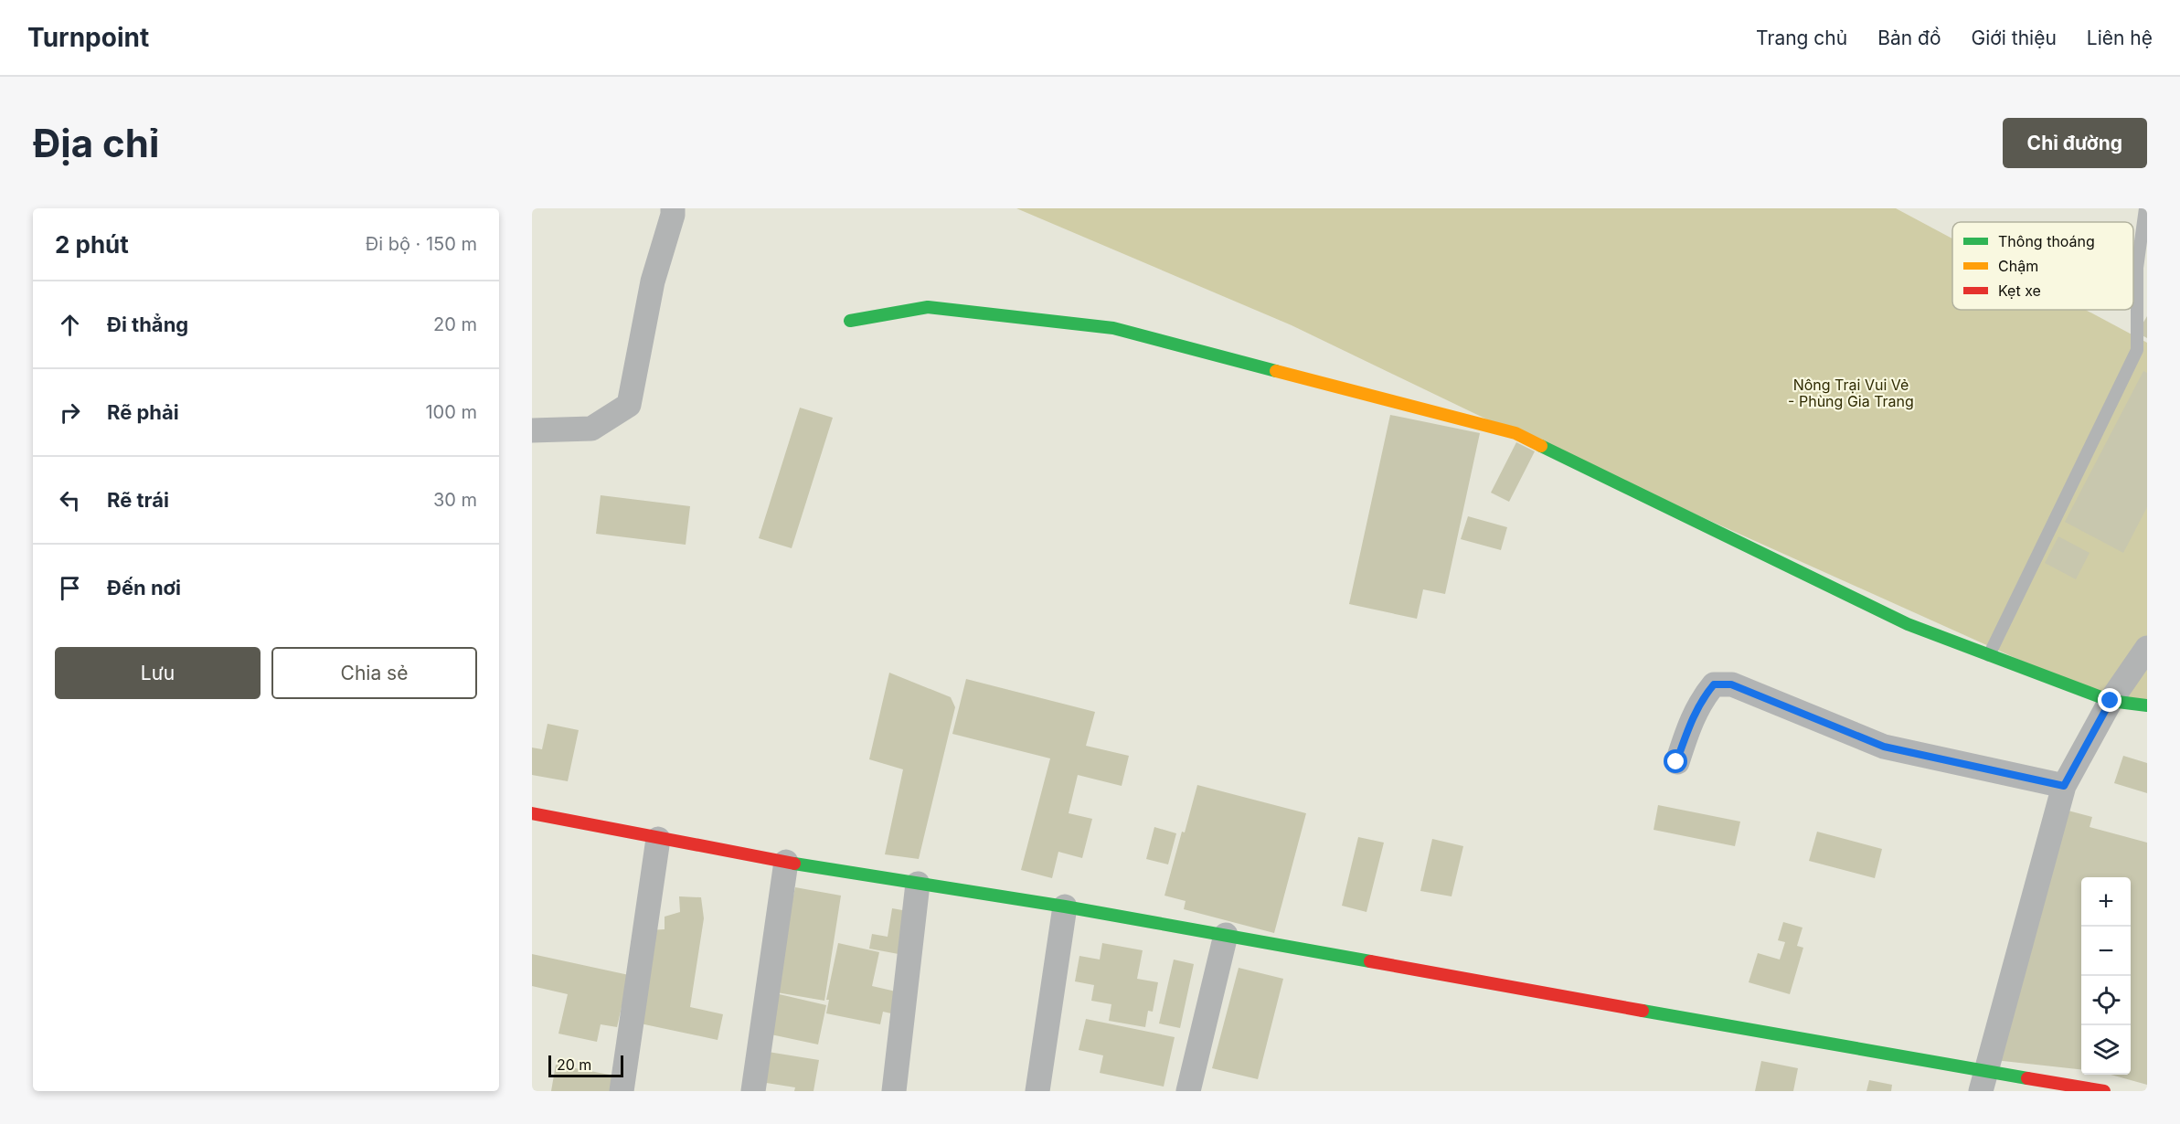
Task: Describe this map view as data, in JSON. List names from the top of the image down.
{
  "parks": ["Nông Trại Vui Vẻ - Phùng Gia Trang"],
  "legend": ["Thông thoáng", "Chậm", "Kẹt xe"],
  "scale_bar": "20 m",
  "page": {
    "header": "Turnpoint",
    "nav": [
      "Trang chủ",
      "Bản đồ",
      "Giới thiệu",
      "Liên hệ"
    ],
    "buttons": [
      "Chỉ đường",
      ["Lưu", "Chia sẻ"]
    ],
    "title": "Địa chỉ",
    "heading": ["2 phút", "Đi bộ · 150 m"],
    "list": [
      ["Đi thẳng", "20 m"],
      ["Rẽ phải", "100 m"],
      ["Rẽ trái", "30 m"],
      "Đến nơi"
    ],
    "map_buttons": ["+", "−"],
    "scale": "20 m"
  }
}
